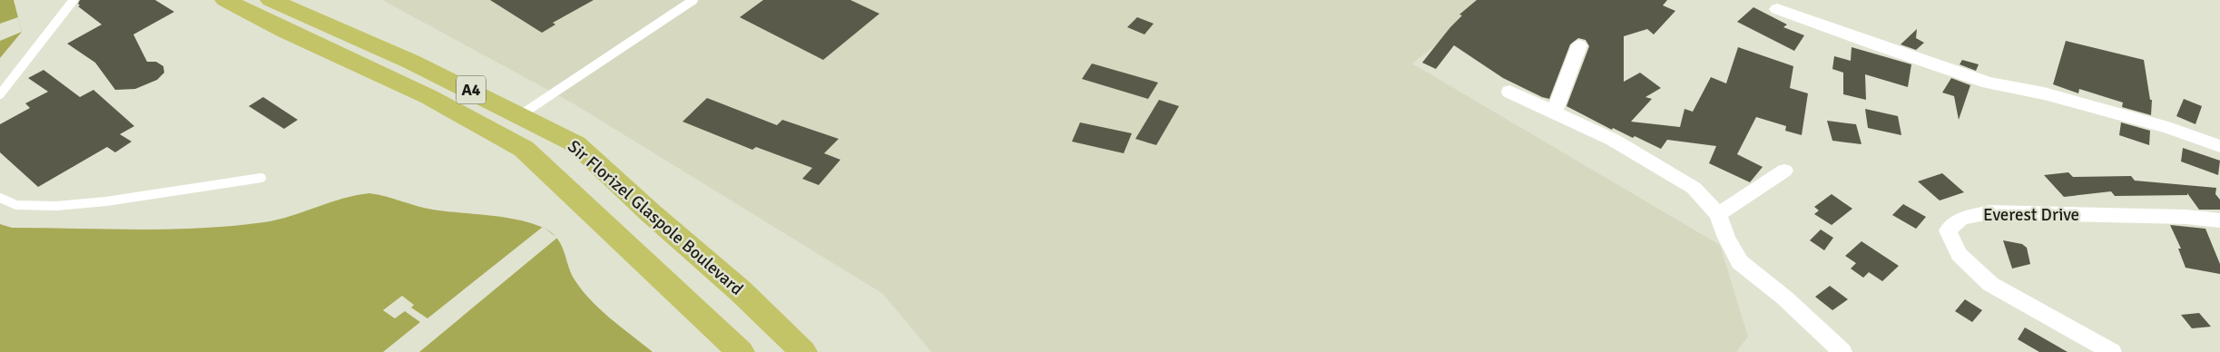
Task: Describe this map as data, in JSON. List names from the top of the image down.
{
  "streets": {
    "highway": ["A4", "Sir Florizel Glaspole Boulevard"],
    "street": ["Everest Drive"]
  }
}
